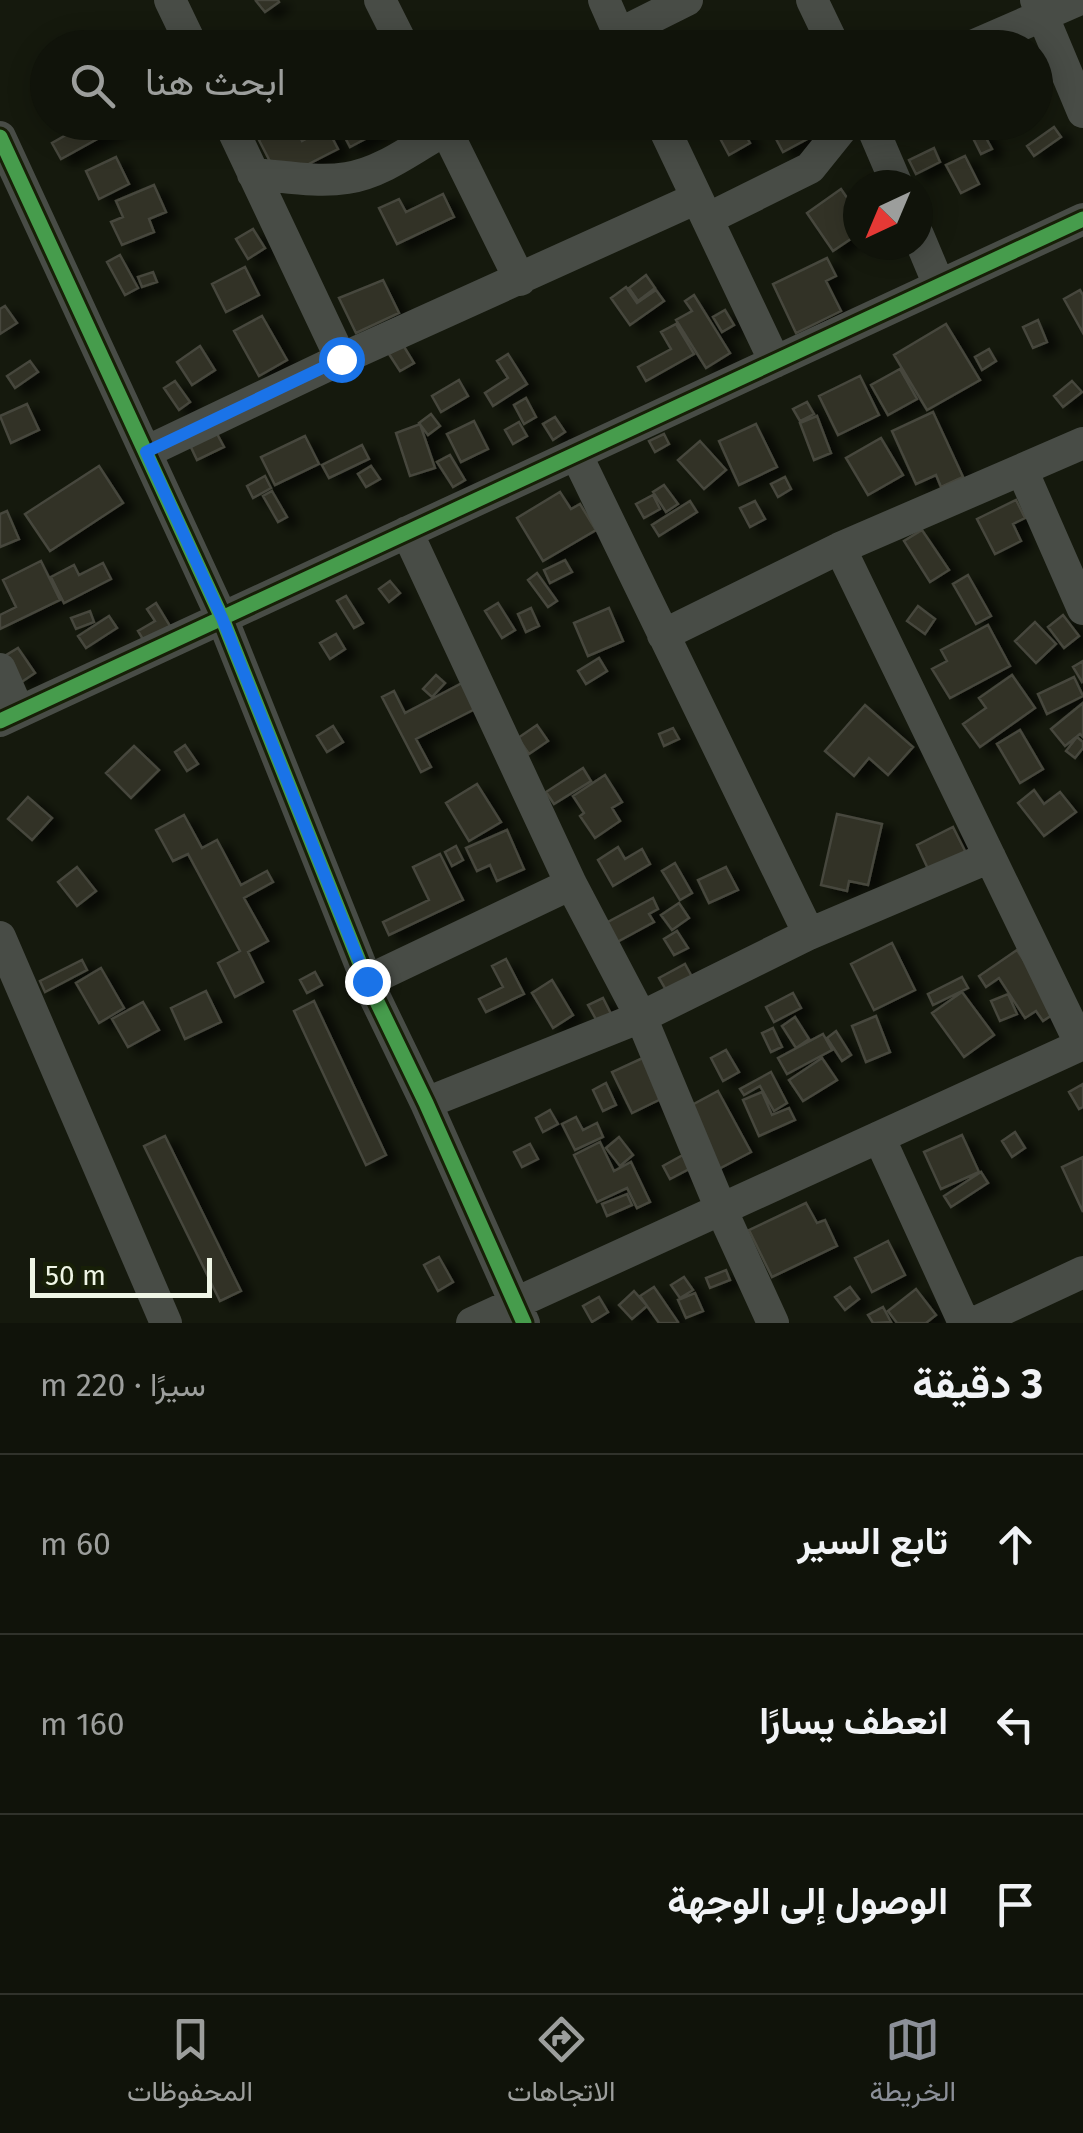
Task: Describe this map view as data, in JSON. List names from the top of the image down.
{
  "scale_bar": "50 m",
  "north": "bottom left",
  "page": {
    "search": "ابحث هنا",
    "scale": "50 m",
    "heading": ["3 دقيقة", "سيرًا · 220 m"],
    "list": [
      ["تابع السير", "60 m"],
      ["انعطف يسارًا", "160 m"],
      "الوصول إلى الوجهة"
    ],
    "nav": ["الخريطة", "الاتجاهات", "المحفوظات"]
  }
}
